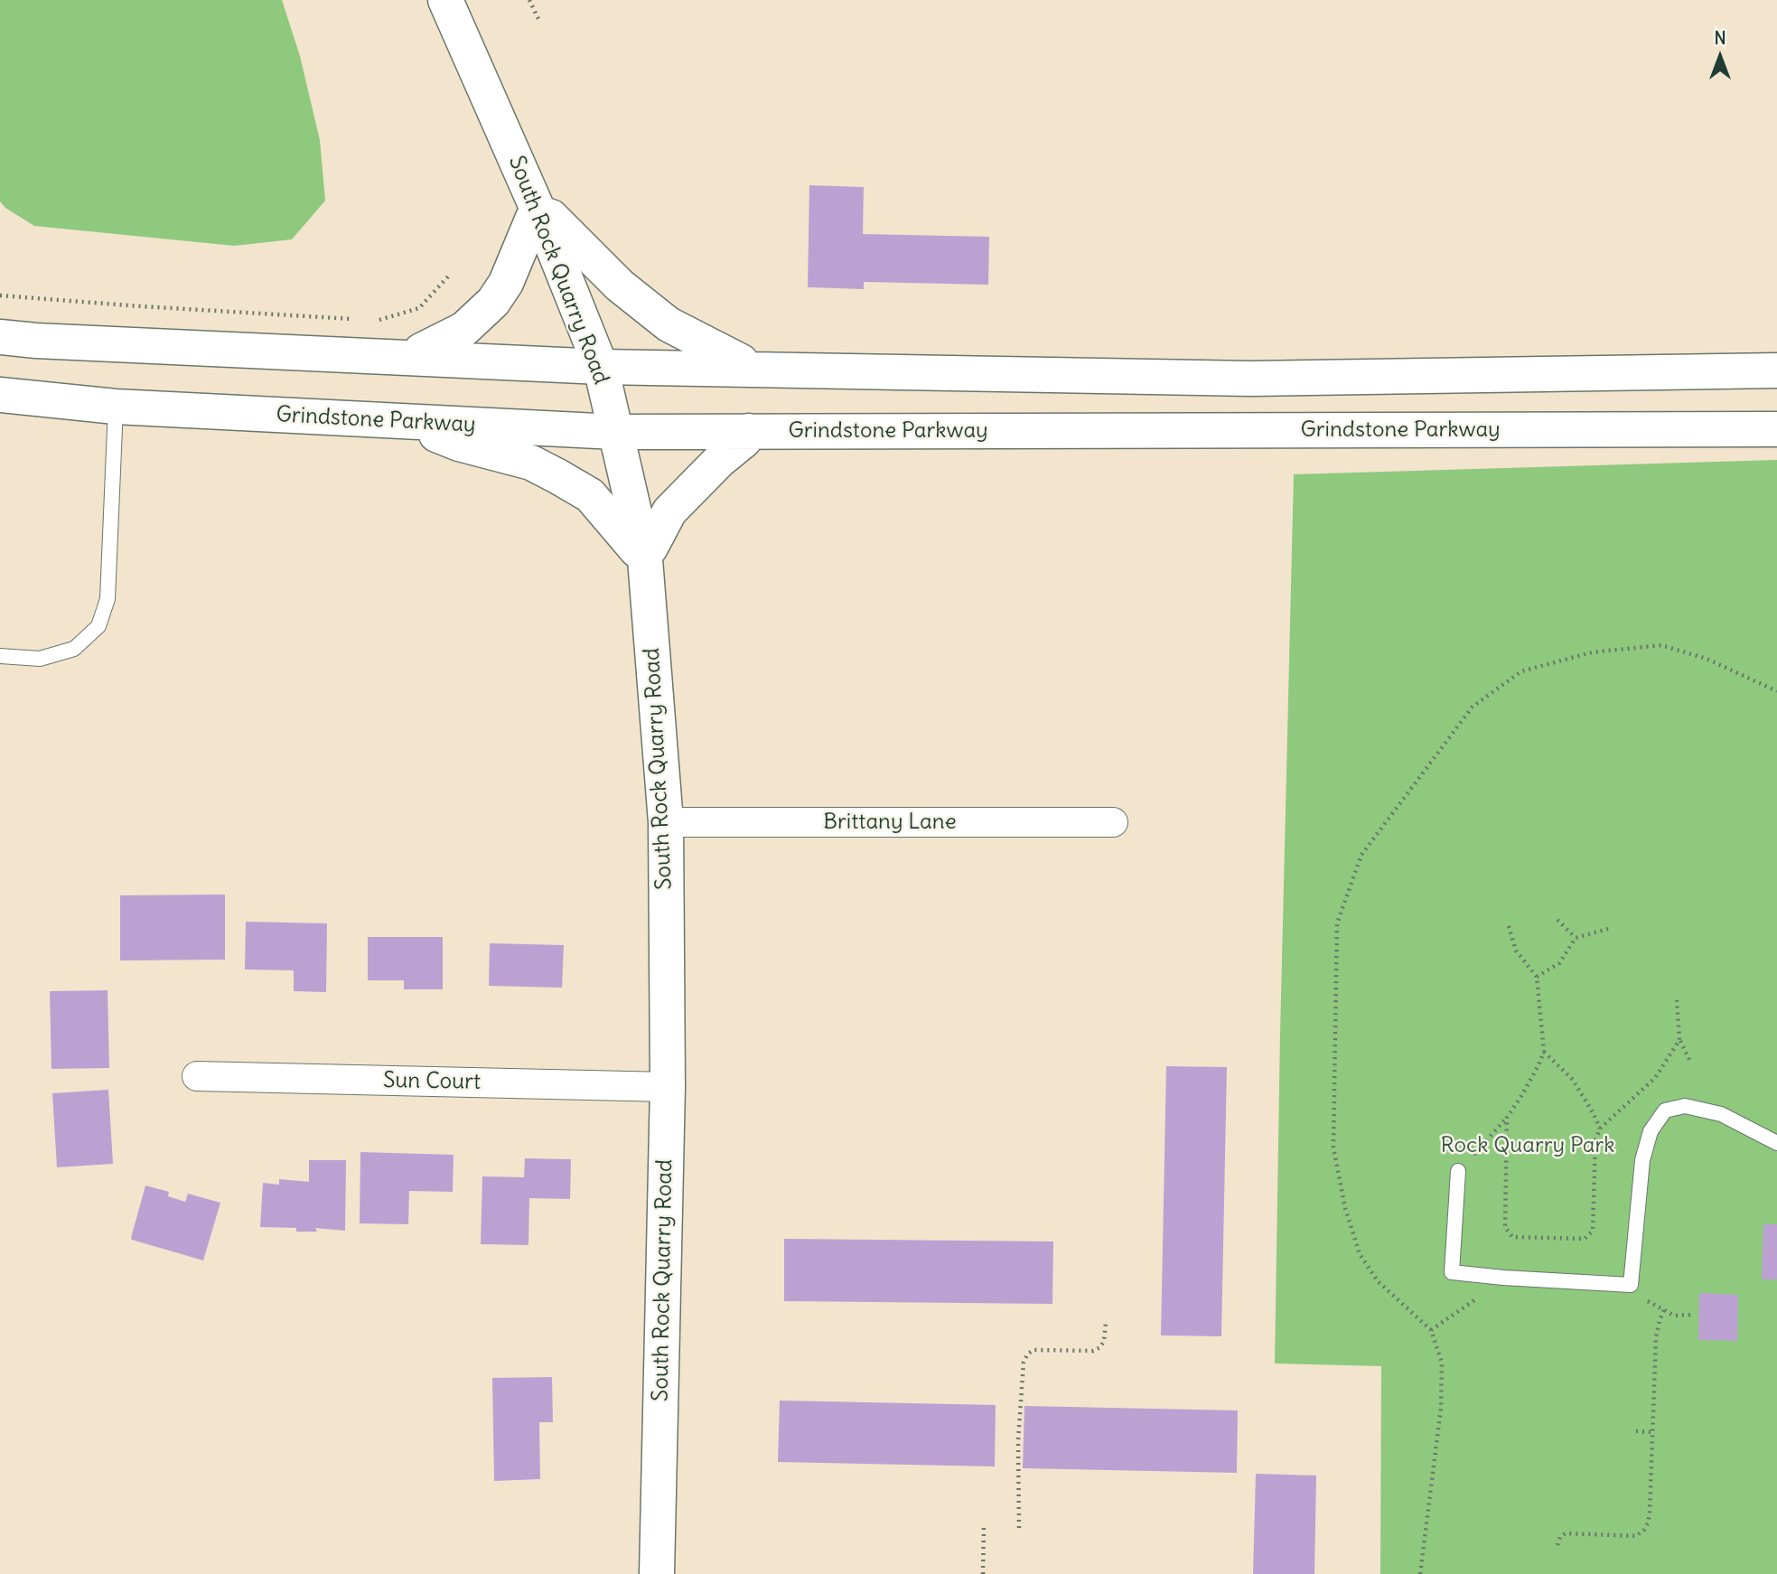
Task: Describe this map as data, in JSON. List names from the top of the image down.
{
  "streets": {
    "main road": ["South Rock Quarry Road", "Grindstone Parkway"],
    "street": ["Brittany Lane", "Sun Court"]
  },
  "crossings": [
    ["South Rock Quarry Road", "Grindstone Parkway"],
    ["South Rock Quarry Road", "Brittany Lane"],
    ["South Rock Quarry Road", "Sun Court"]
  ],
  "parks": ["Rock Quarry Park"],
  "north": "top"
}
